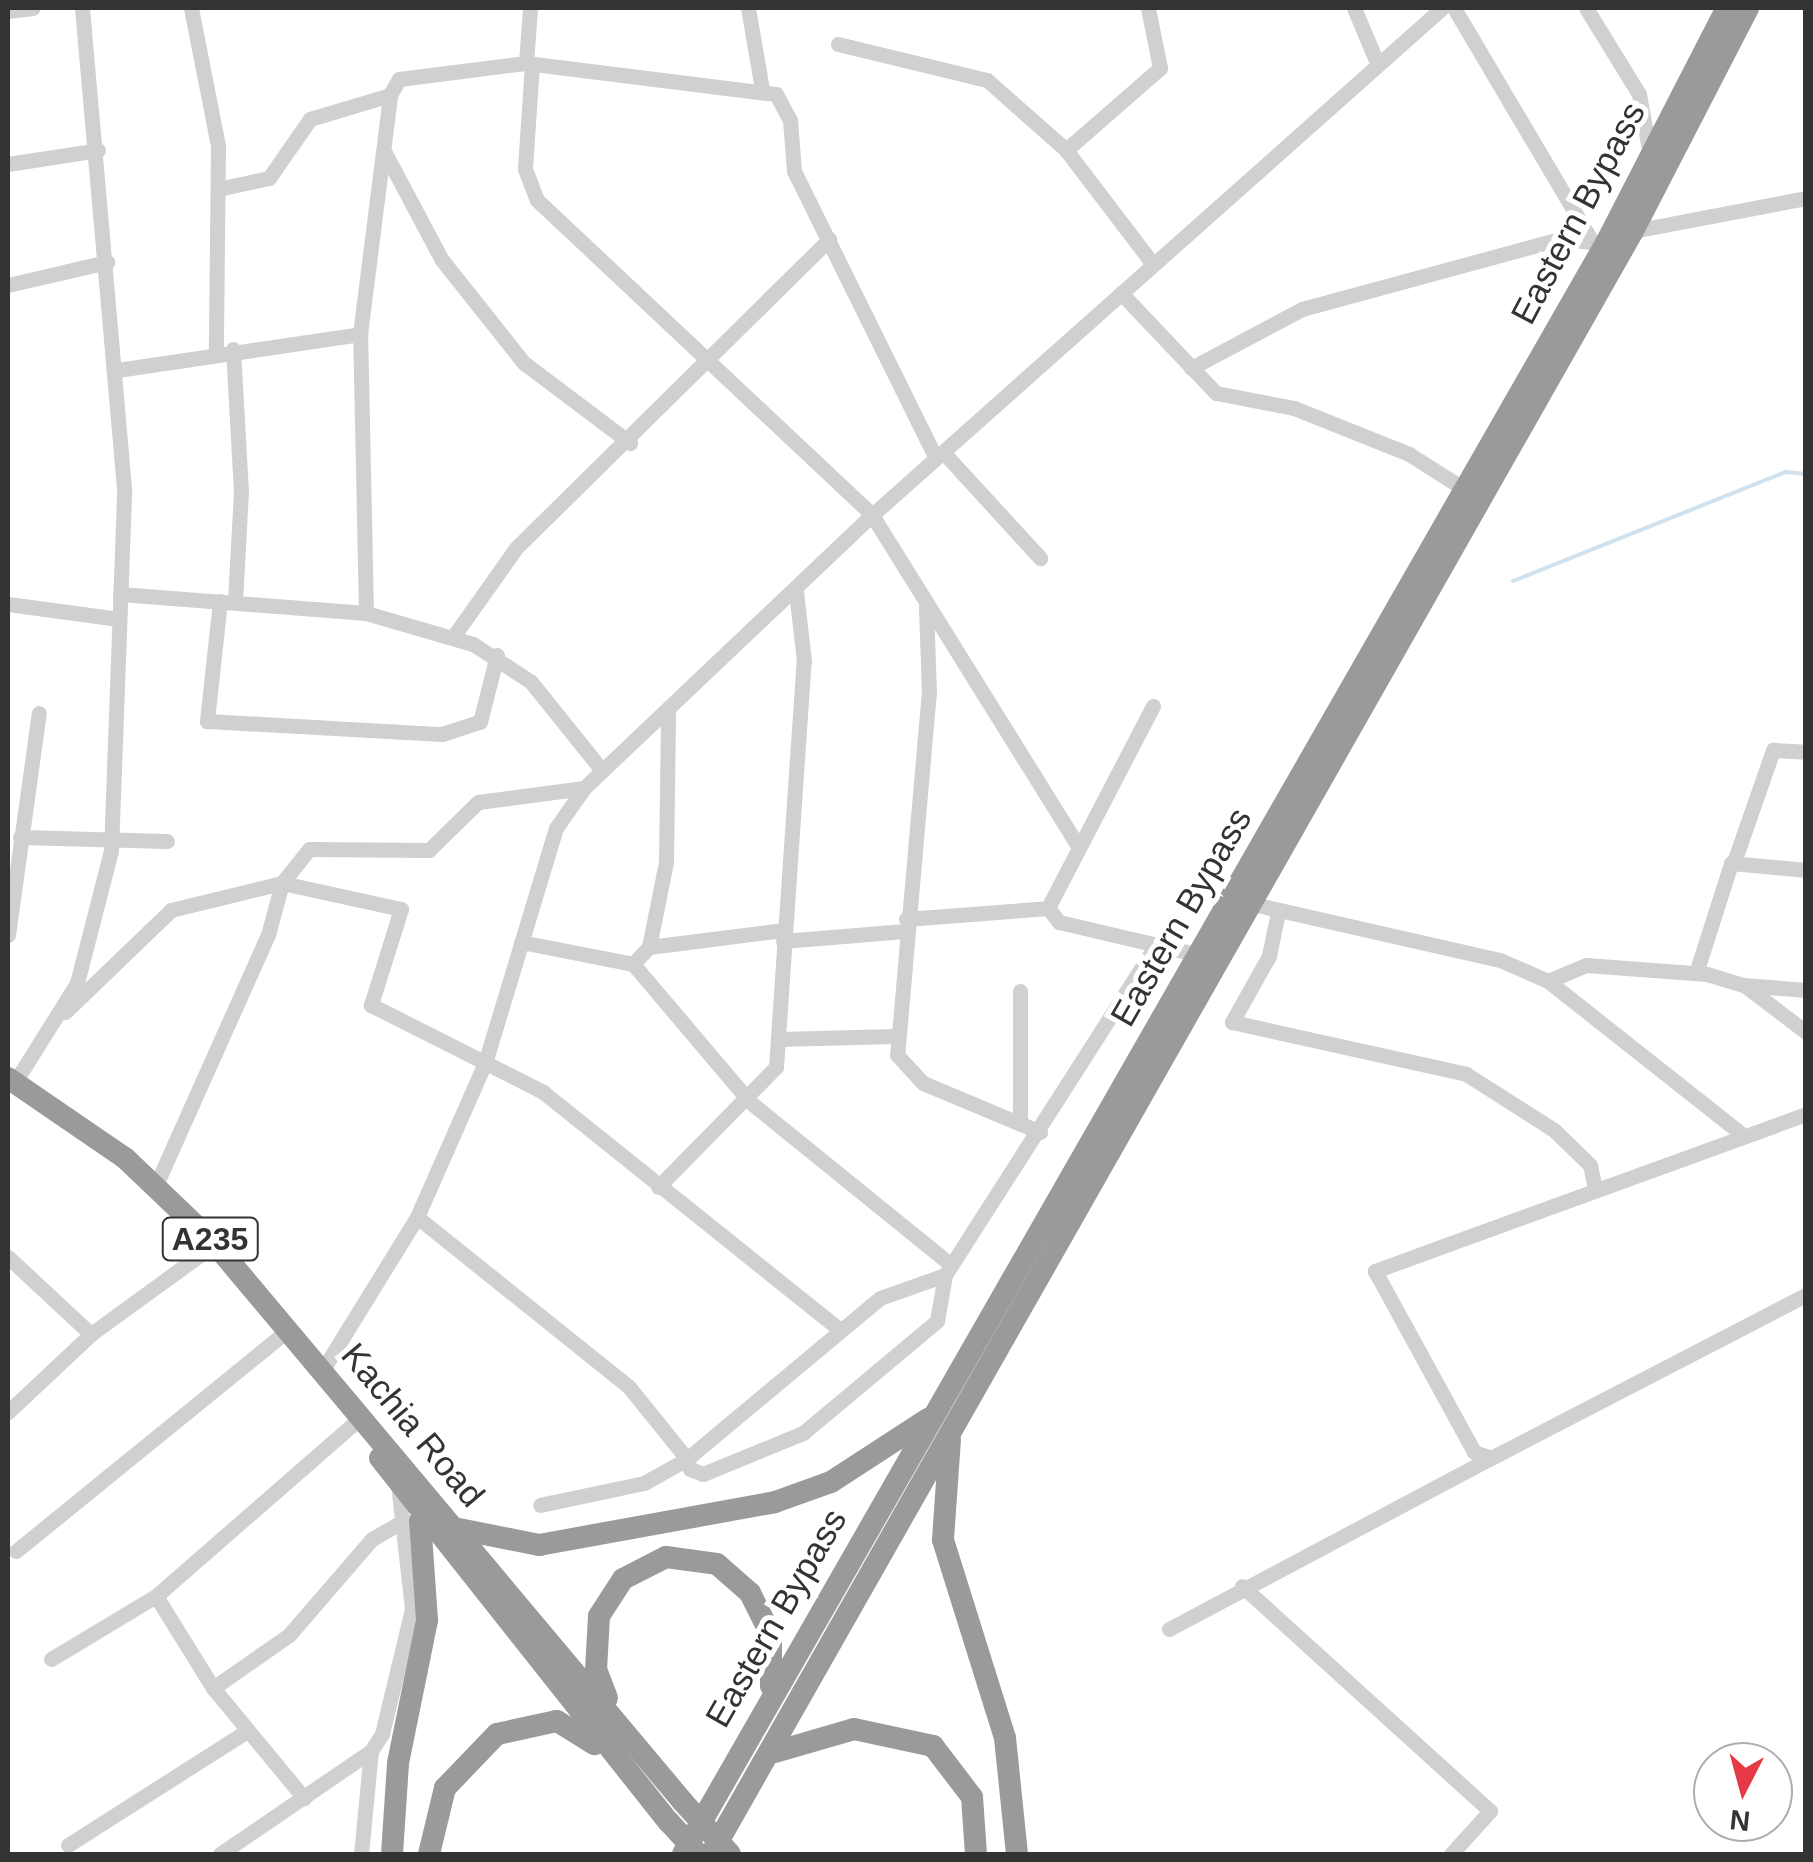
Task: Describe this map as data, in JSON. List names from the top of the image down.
{
  "streets": {
    "highway": ["Eastern Bypass", "A235", "Kachia Road"]
  },
  "crossings": [
    ["A235", "Kachia Road"]
  ],
  "north": "bottom"
}
